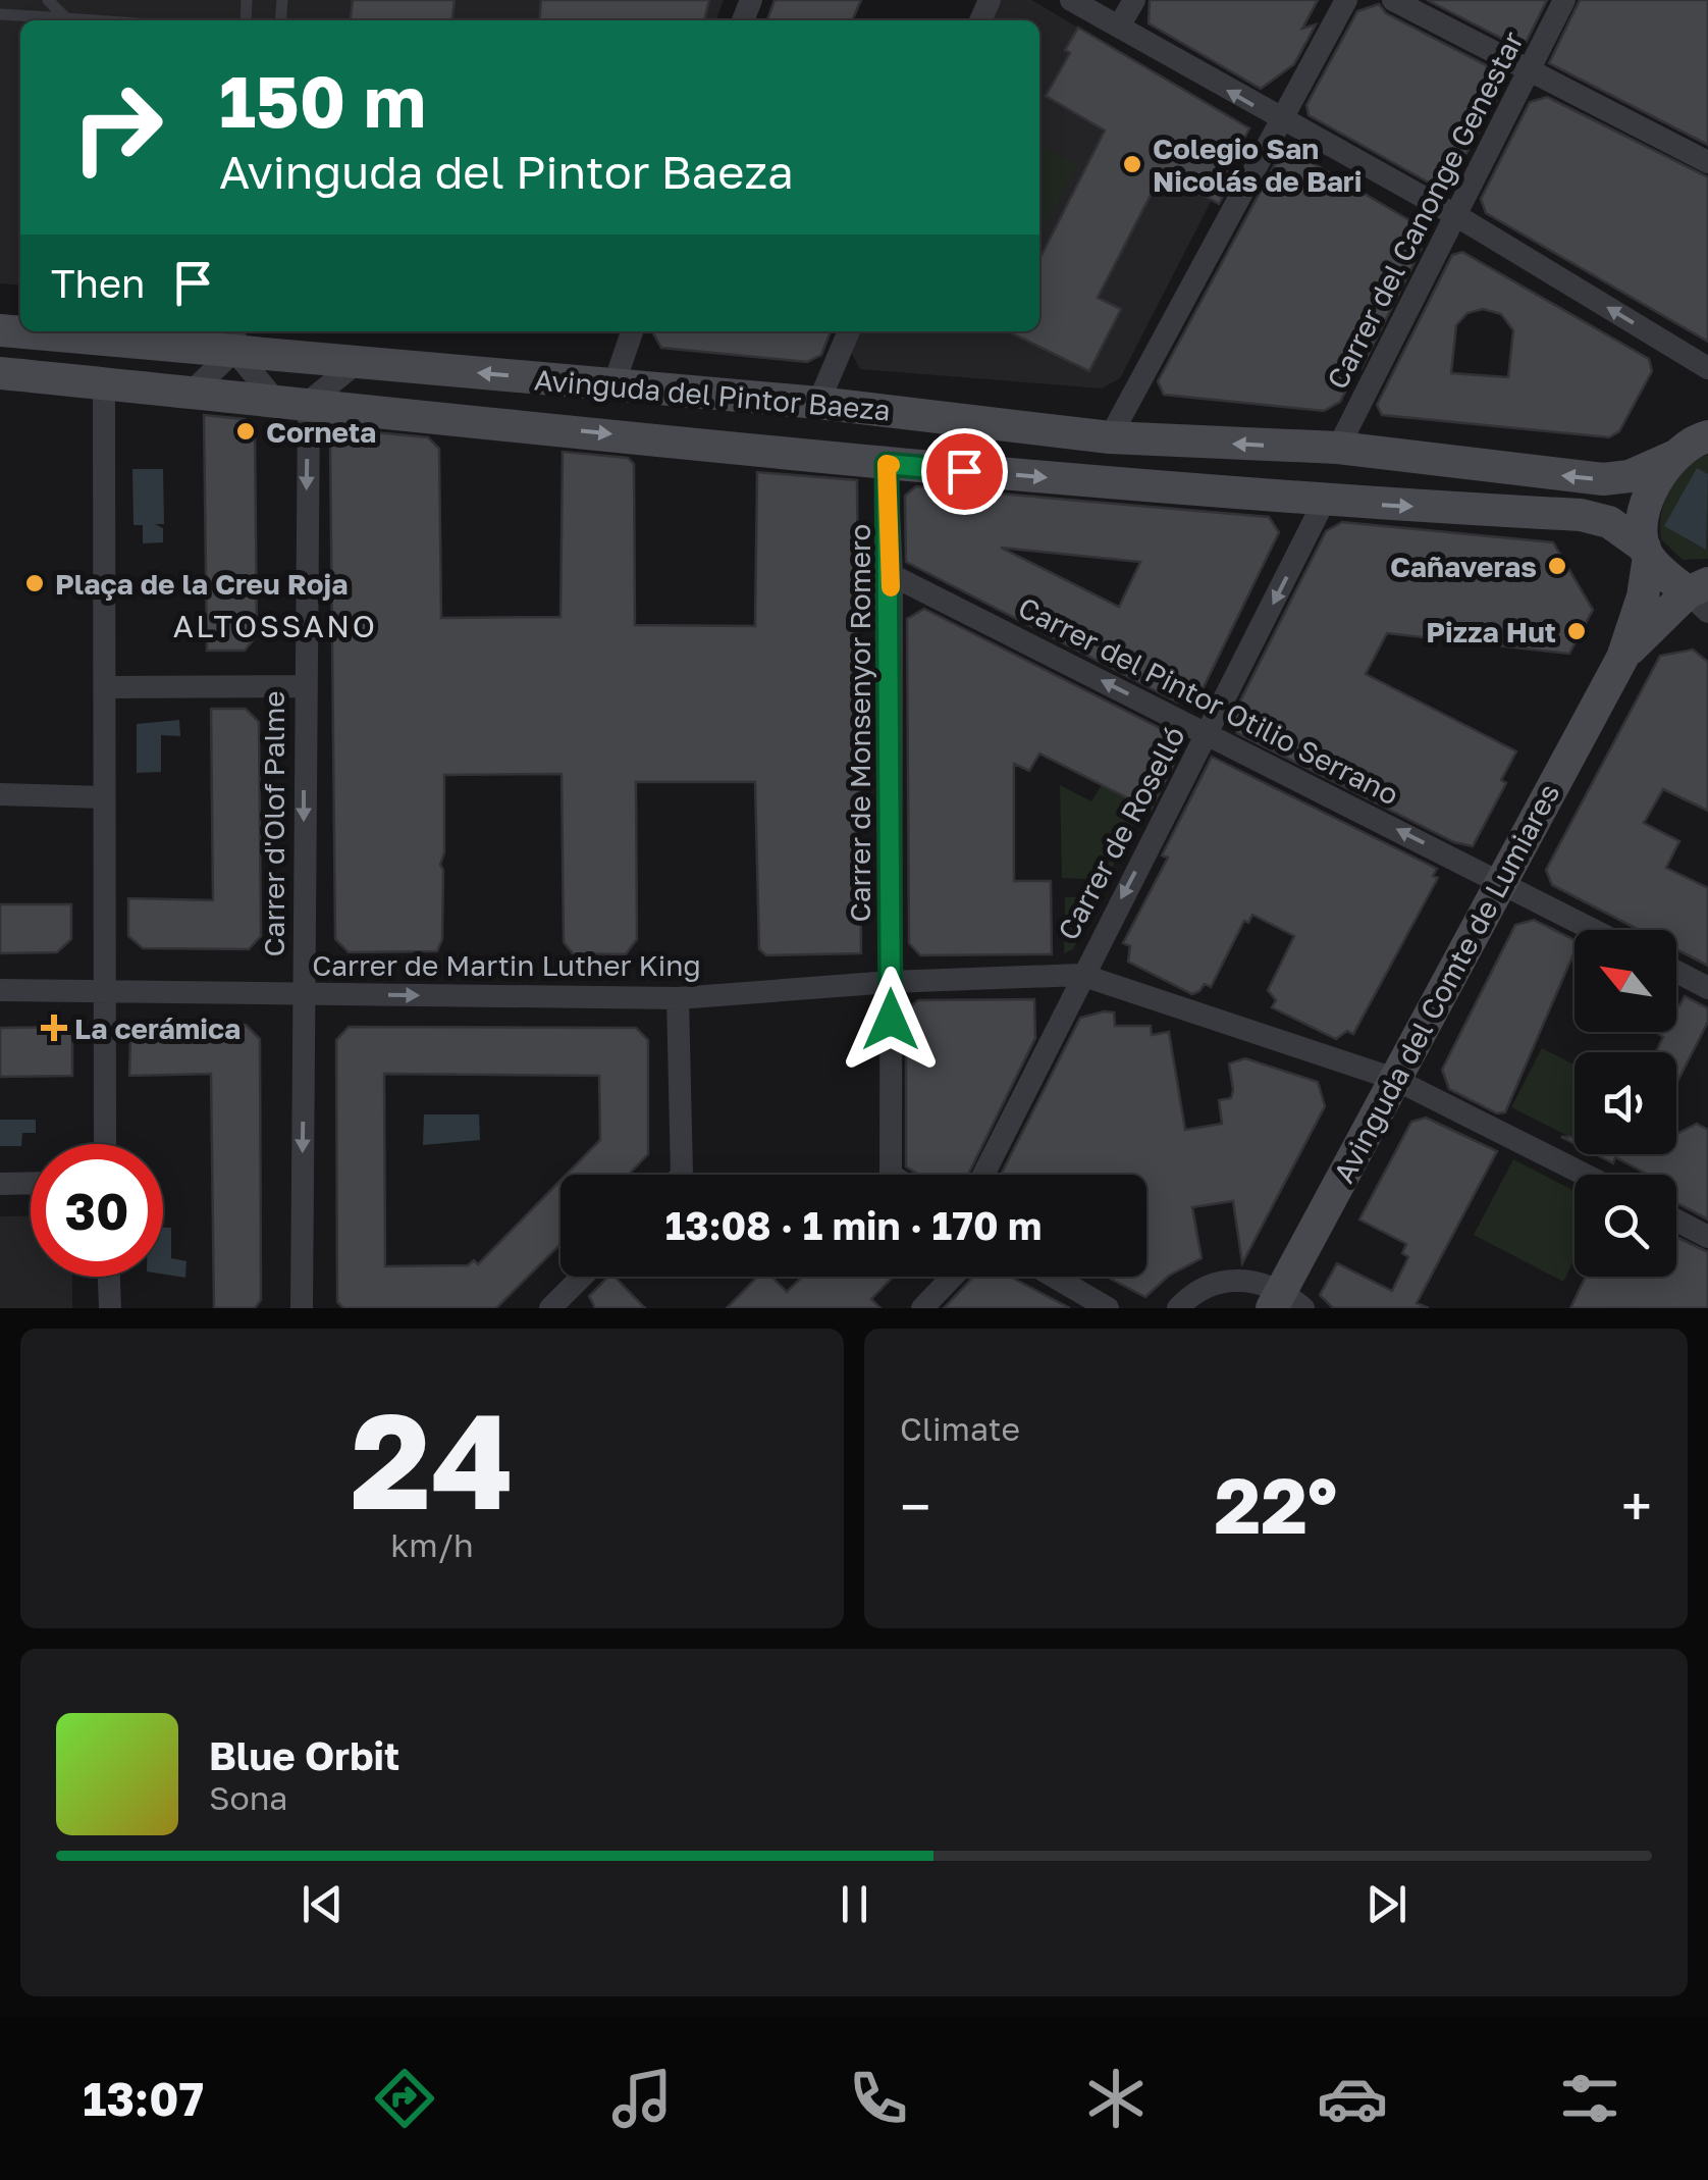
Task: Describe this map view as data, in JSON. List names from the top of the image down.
{
  "streets": {
    "street": [
      "Carrer del Canonge Genestar",
      "Avinguda del Pintor Baeza",
      "Carrer del Pintor Otilio Serrano",
      "Carrer de Monsenyor Romero",
      "Carrer d'Olof Palme",
      "Carrer de Roselló",
      "Carrer de Martin Luther King",
      "Avinguda del Comte de Lumiares"
    ]
  },
  "crossings": [
    ["Carrer del Canonge Genestar", "Avinguda del Pintor Baeza"],
    ["Avinguda del Pintor Baeza", "Carrer de Monsenyor Romero"],
    ["Avinguda del Pintor Baeza", "Carrer d'Olof Palme"],
    ["Avinguda del Pintor Baeza", "Carrer de Roselló"],
    ["Avinguda del Pintor Baeza", "Avinguda del Comte de Lumiares"],
    ["Carrer del Pintor Otilio Serrano", "Carrer de Monsenyor Romero"],
    ["Carrer del Pintor Otilio Serrano", "Carrer de Roselló"],
    ["Carrer del Pintor Otilio Serrano", "Avinguda del Comte de Lumiares"],
    ["Carrer de Monsenyor Romero", "Carrer de Martin Luther King"],
    ["Carrer d'Olof Palme", "Carrer de Martin Luther King"],
    ["Carrer de Roselló", "Carrer de Martin Luther King"]
  ],
  "one_way": ["Carrer del Pintor Otilio Serrano", "Carrer de Roselló"],
  "districts": ["ALTOSSANO"],
  "places": {
    "other": [
      "Colegio San Nicolás de Bari",
      "Corneta",
      "Cañaveras",
      "Plaça de la Creu Roja",
      "Pizza Hut"
    ],
    "health": ["La cerámica"]
  },
  "north": "top left",
  "page": {
    "turn": ["150 m", "Avinguda del Pintor Baeza"],
    "then": "Then",
    "limit": "30",
    "trip": "13:08 · 1 min · 170 m",
    "tile": [
      ["24", "km/h"],
      "Climate"
    ],
    "heat": ["−", "22°", "+"],
    "song": ["Blue Orbit", "Sona"],
    "tabs": "13:07"
  }
}
